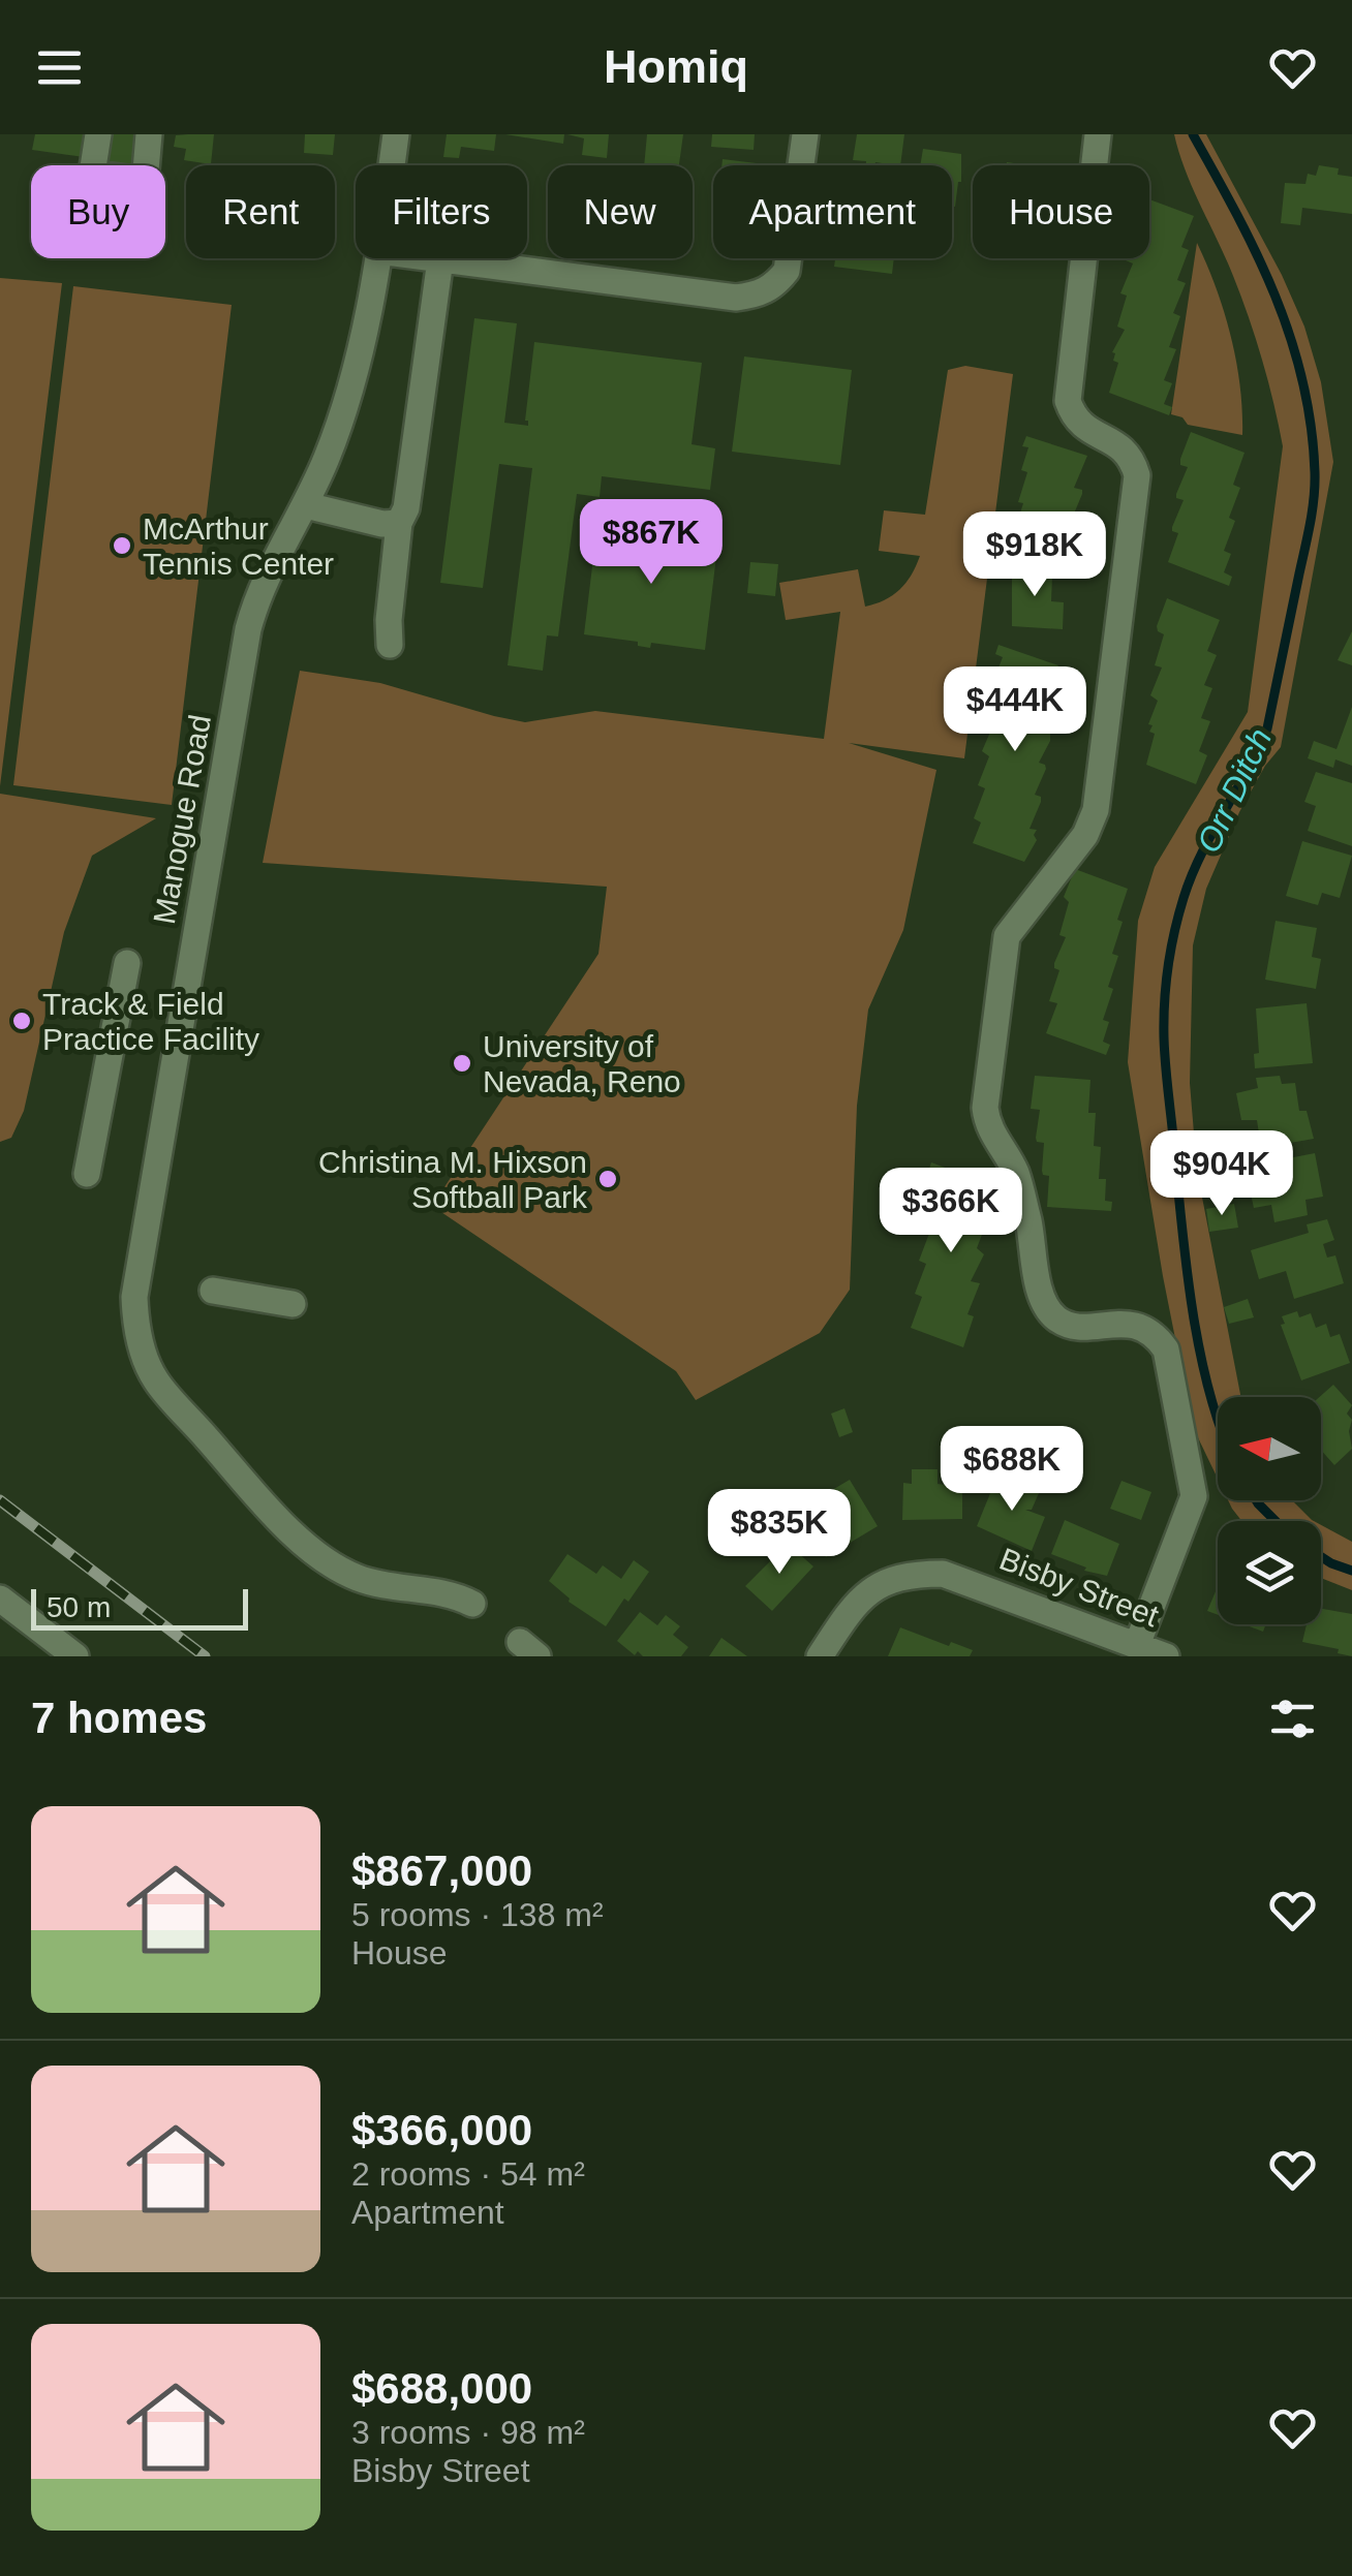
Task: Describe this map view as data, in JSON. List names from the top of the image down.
{
  "streets": {
    "street": ["Manogue Road", "Bisby Street"]
  },
  "water": ["Orr Ditch"],
  "places": [
    "McArthur Tennis Center",
    "Track & Field Practice Facility",
    "University of Nevada, Reno",
    "Christina M. Hixson Softball Park"
  ],
  "scale_bar": "50 m",
  "north": "left",
  "page": {
    "header": "Homiq",
    "chip": [
      "Buy",
      "Rent",
      "Filters",
      "New",
      "Apartment",
      "House"
    ],
    "price": [
      "$867K",
      "$918K",
      "$444K",
      "$904K",
      "$366K",
      "$688K",
      "$835K"
    ],
    "scale": "50 m",
    "heading": "7 homes",
    "list": [
      {
        "name": "$867,000",
        "note": "5 rooms · 138 m² · House"
      },
      {
        "name": "$366,000",
        "note": "2 rooms · 54 m² · Apartment"
      },
      {
        "name": "$688,000",
        "note": "3 rooms · 98 m² · Bisby Street"
      }
    ]
  }
}
